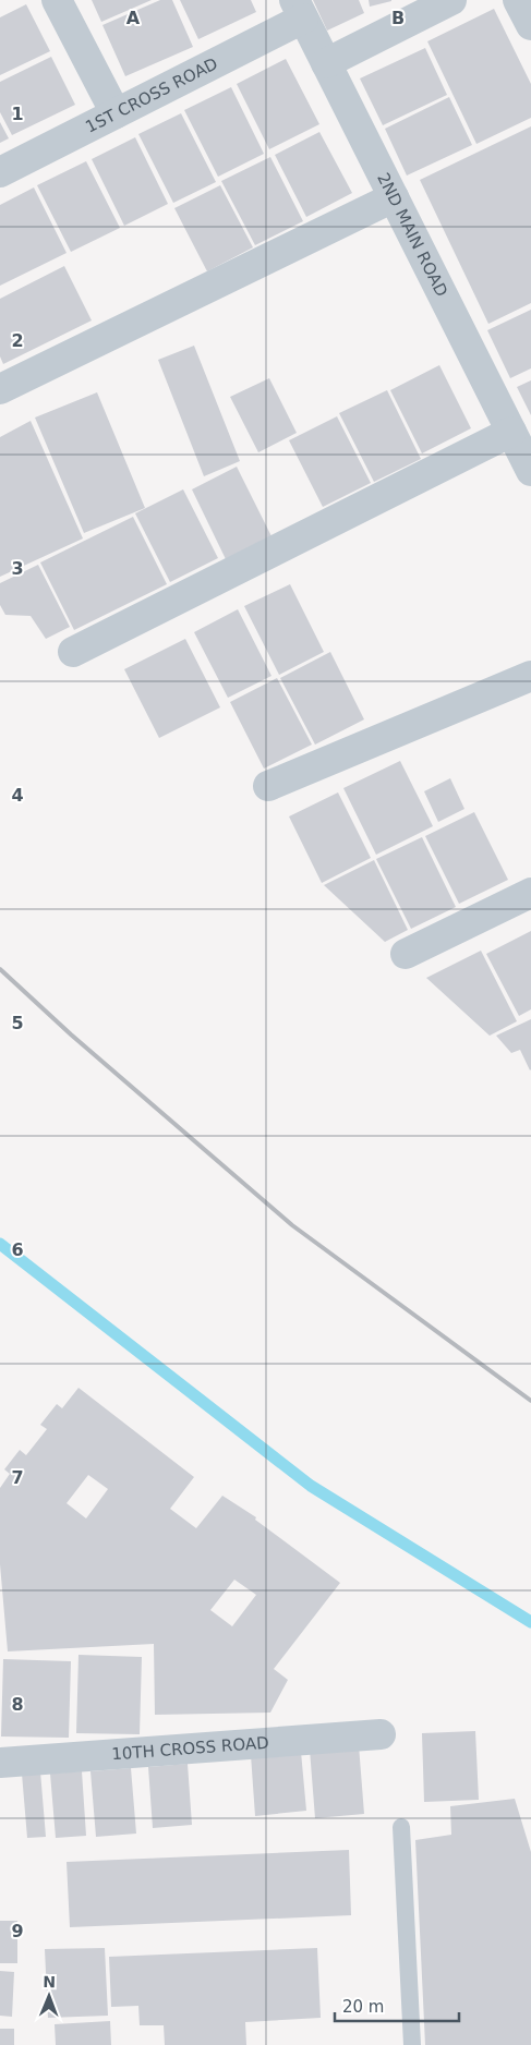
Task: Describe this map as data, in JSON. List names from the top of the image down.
{
  "streets": {
    "street": ["1ST CROSS ROAD", "2ND MAIN ROAD", "10TH CROSS ROAD"]
  },
  "crossings": [
    ["1ST CROSS ROAD", "2ND MAIN ROAD"]
  ],
  "scale_bar": "20 m",
  "north": "top",
  "grid": {
    "columns": ["A", "B"],
    "rows": [
      "1",
      "2",
      "3",
      "4",
      "5",
      "6",
      "7",
      "8",
      "9"
    ]
  }
}
